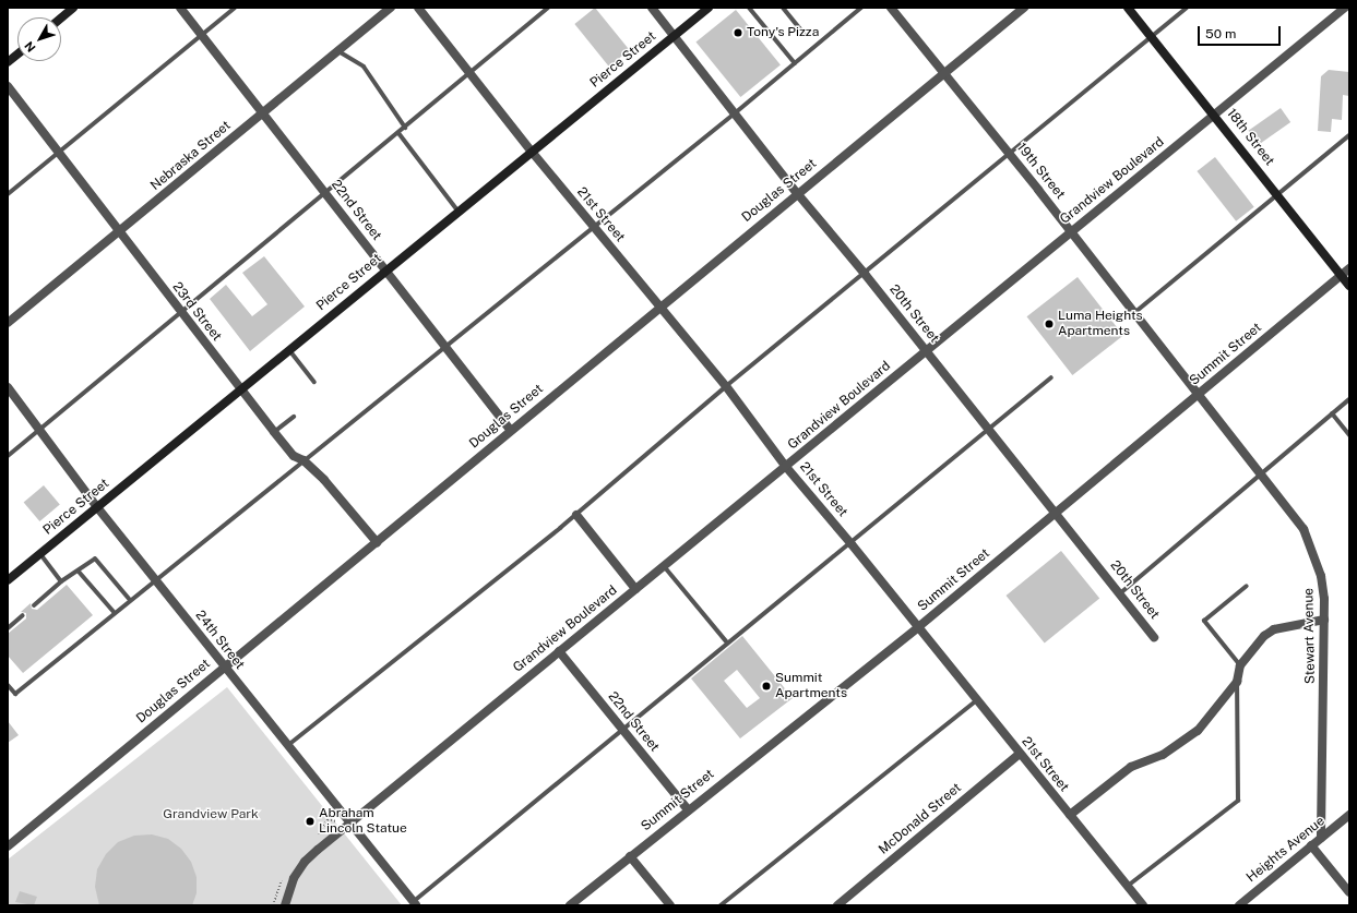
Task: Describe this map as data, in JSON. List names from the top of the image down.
{
  "streets": {
    "main road": ["Pierce Street", "18th Street"],
    "street": [
      "Nebraska Street",
      "19th Street",
      "Grandview Boulevard",
      "Douglas Street",
      "22nd Street",
      "21st Street",
      "23rd Street",
      "20th Street",
      "Summit Street",
      "Stewart Avenue",
      "24th Street",
      "McDonald Street",
      "Heights Avenue"
    ]
  },
  "crossings": [
    ["Pierce Street", "22nd Street"],
    ["Pierce Street", "21st Street"],
    ["Pierce Street", "23rd Street"],
    ["Pierce Street", "20th Street"],
    ["Pierce Street", "24th Street"],
    ["18th Street", "Grandview Boulevard"],
    ["18th Street", "Summit Street"],
    ["Nebraska Street", "22nd Street"],
    ["Nebraska Street", "23rd Street"],
    ["19th Street", "Grandview Boulevard"],
    ["19th Street", "Douglas Street"],
    ["19th Street", "Summit Street"],
    ["19th Street", "Stewart Avenue"],
    ["Grandview Boulevard", "22nd Street"],
    ["Grandview Boulevard", "21st Street"],
    ["Grandview Boulevard", "20th Street"],
    ["Grandview Boulevard", "24th Street"],
    ["Douglas Street", "22nd Street"],
    ["Douglas Street", "21st Street"],
    ["Douglas Street", "23rd Street"],
    ["Douglas Street", "20th Street"],
    ["Douglas Street", "24th Street"],
    ["22nd Street", "Summit Street"],
    ["21st Street", "Summit Street"],
    ["21st Street", "McDonald Street"],
    ["20th Street", "Summit Street"],
    ["Summit Street", "Stewart Avenue"],
    ["Stewart Avenue", "Heights Avenue"]
  ],
  "parks": ["Grandview Park"],
  "places": [
    "Tony's Pizza",
    "Luma Heights Apartments",
    "Summit Apartments",
    "Abraham Lincoln Statue"
  ],
  "scale_bar": "50 m",
  "north": "bottom left"
}
